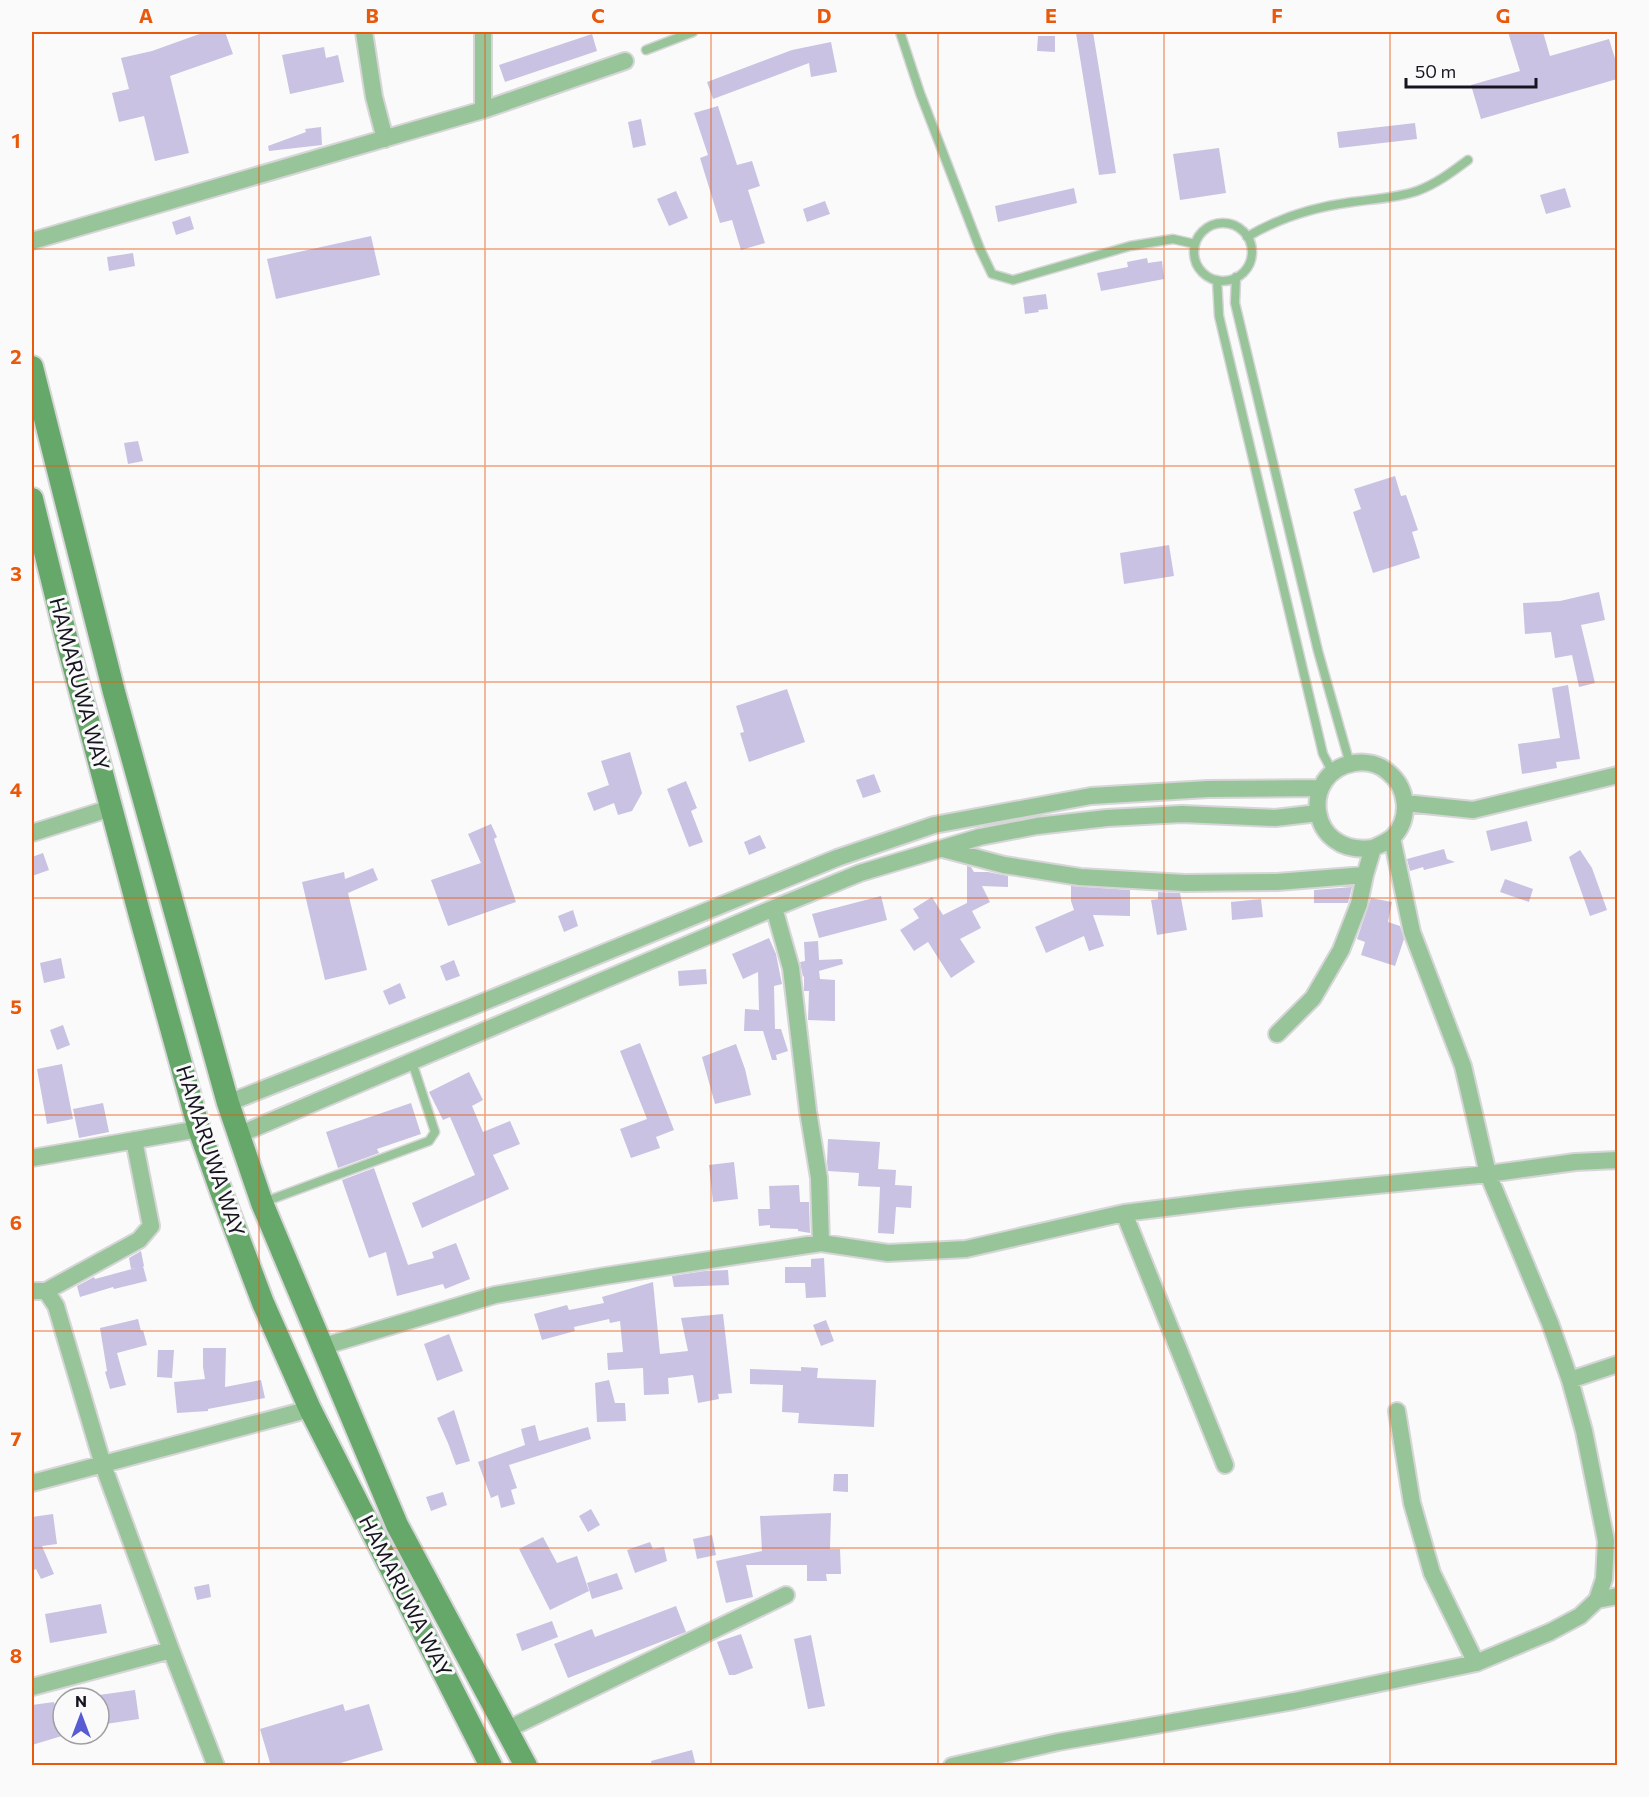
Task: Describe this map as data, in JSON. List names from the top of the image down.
{
  "streets": {
    "main road": ["HAMARUWA WAY"]
  },
  "scale_bar": "50 m",
  "north": "top",
  "grid": {
    "columns": [
      "A",
      "B",
      "C",
      "D",
      "E",
      "F",
      "G"
    ],
    "rows": [
      "1",
      "2",
      "3",
      "4",
      "5",
      "6",
      "7",
      "8"
    ]
  }
}
